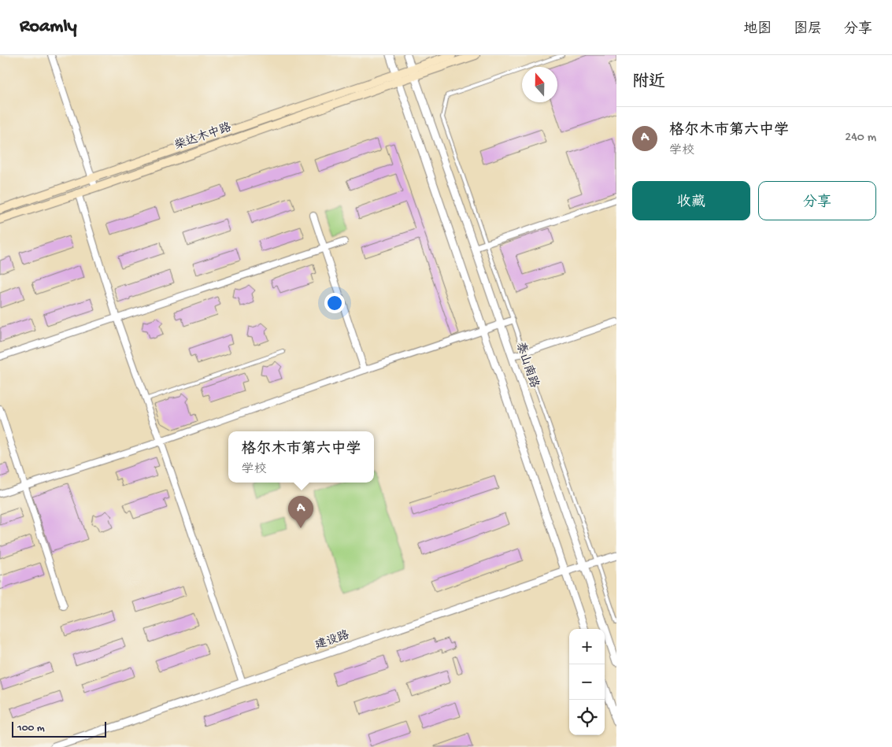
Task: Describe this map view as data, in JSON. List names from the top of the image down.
{
  "streets": {
    "main road": ["柴达木中路"],
    "street": ["泰山南路", "建设路"]
  },
  "crossings": [
    ["柴达木中路", "泰山南路"],
    ["泰山南路", "建设路"]
  ],
  "scale_bar": "100 m",
  "north": "top",
  "page": {
    "header": "Roamly",
    "nav": ["地图", "图层", "分享"],
    "heading": "附近",
    "list": [
      {
        "mark": "A",
        "name": "格尔木市第六中学",
        "note": "学校",
        "value": "240 m"
      }
    ],
    "buttons": ["收藏", "分享"],
    "popup": ["格尔木市第六中学", "学校"],
    "pins": "A",
    "map_buttons": ["+", "−"],
    "scale": "100 m"
  }
}
